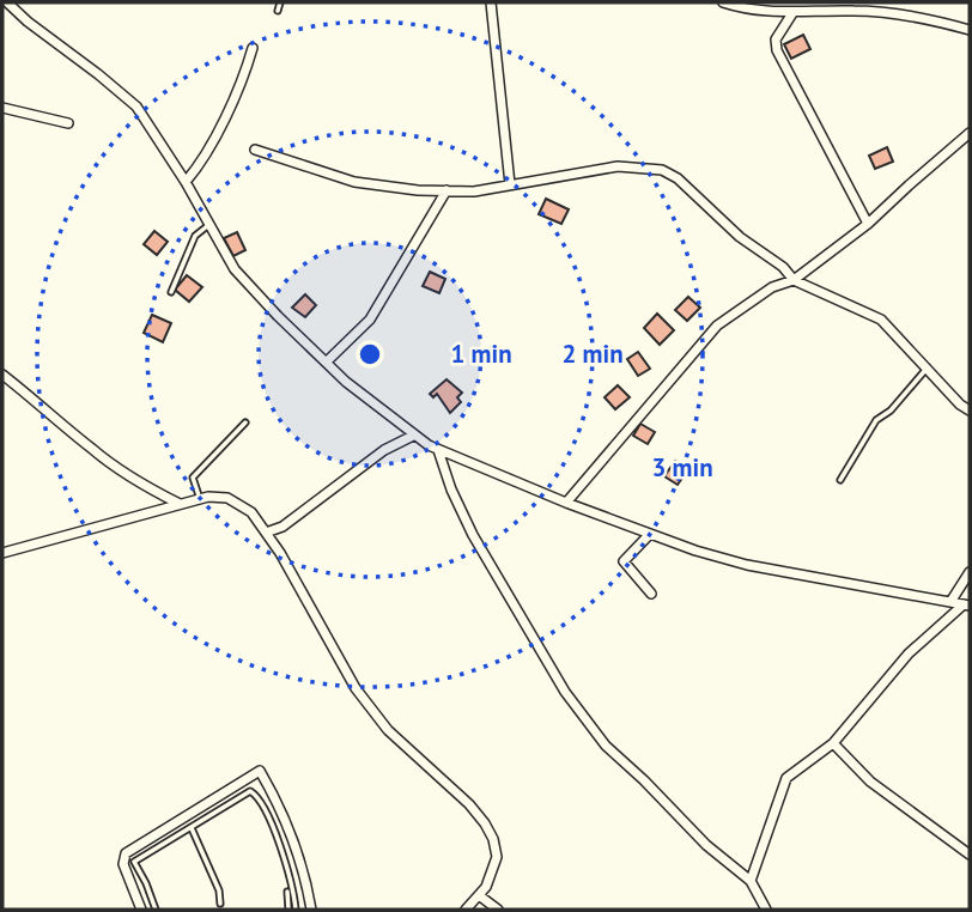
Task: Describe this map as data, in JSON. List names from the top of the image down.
{
  "rings": ["1 min", "2 min", "3 min"]
}
